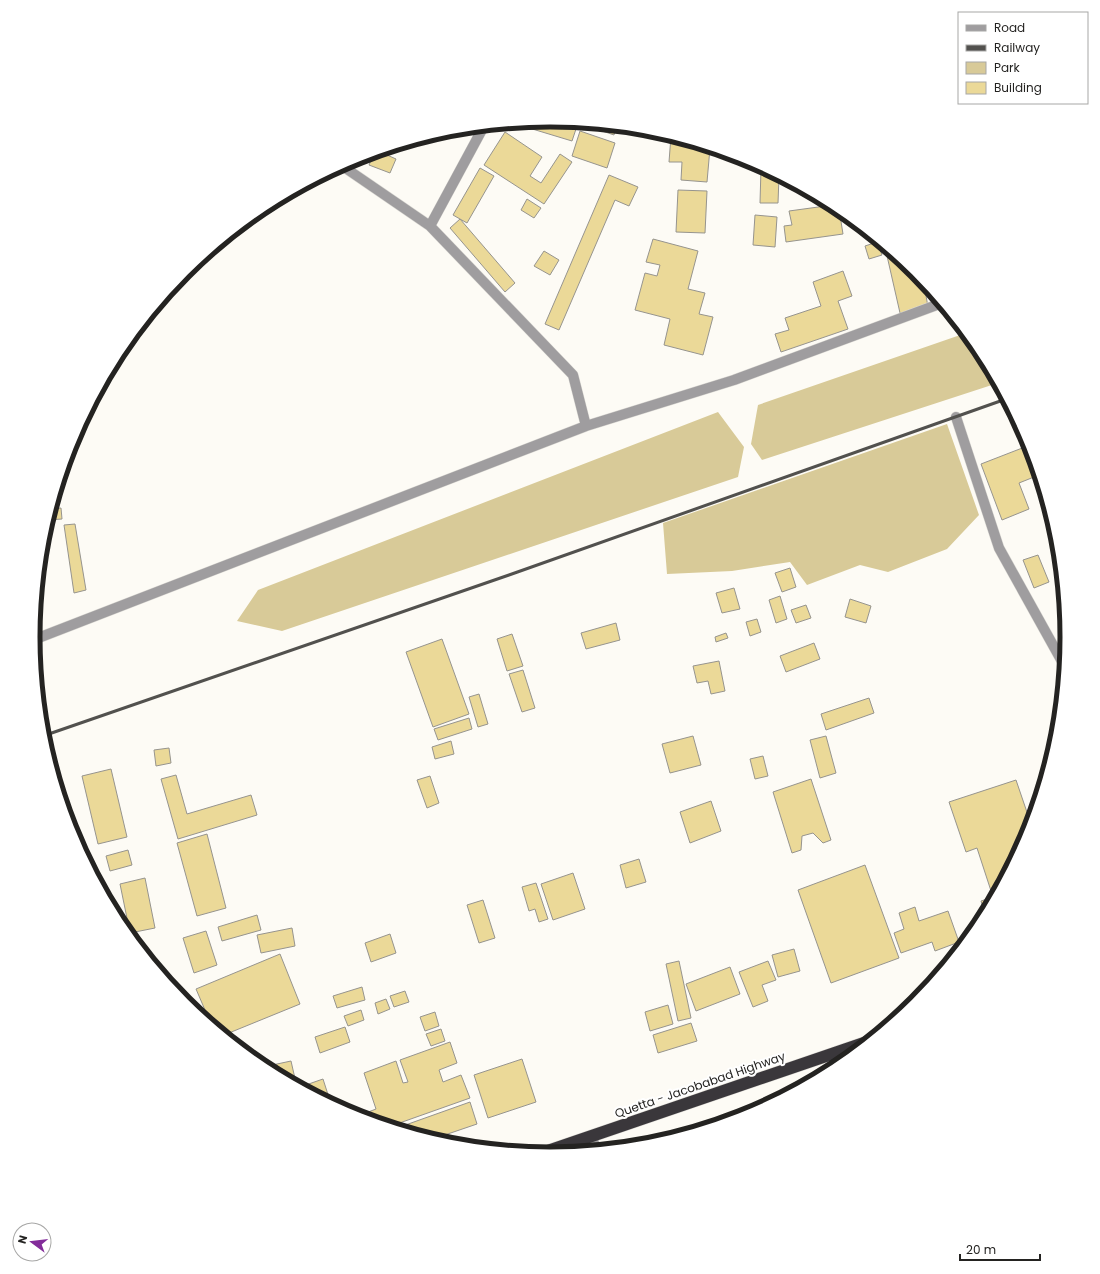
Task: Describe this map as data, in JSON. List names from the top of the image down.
{
  "streets": {
    "highway": ["Quetta - Jacobabad Highway"]
  },
  "legend": [
    "Road",
    "Railway",
    "Park",
    "Building"
  ],
  "scale_bar": "20 m",
  "north": "left"
}
